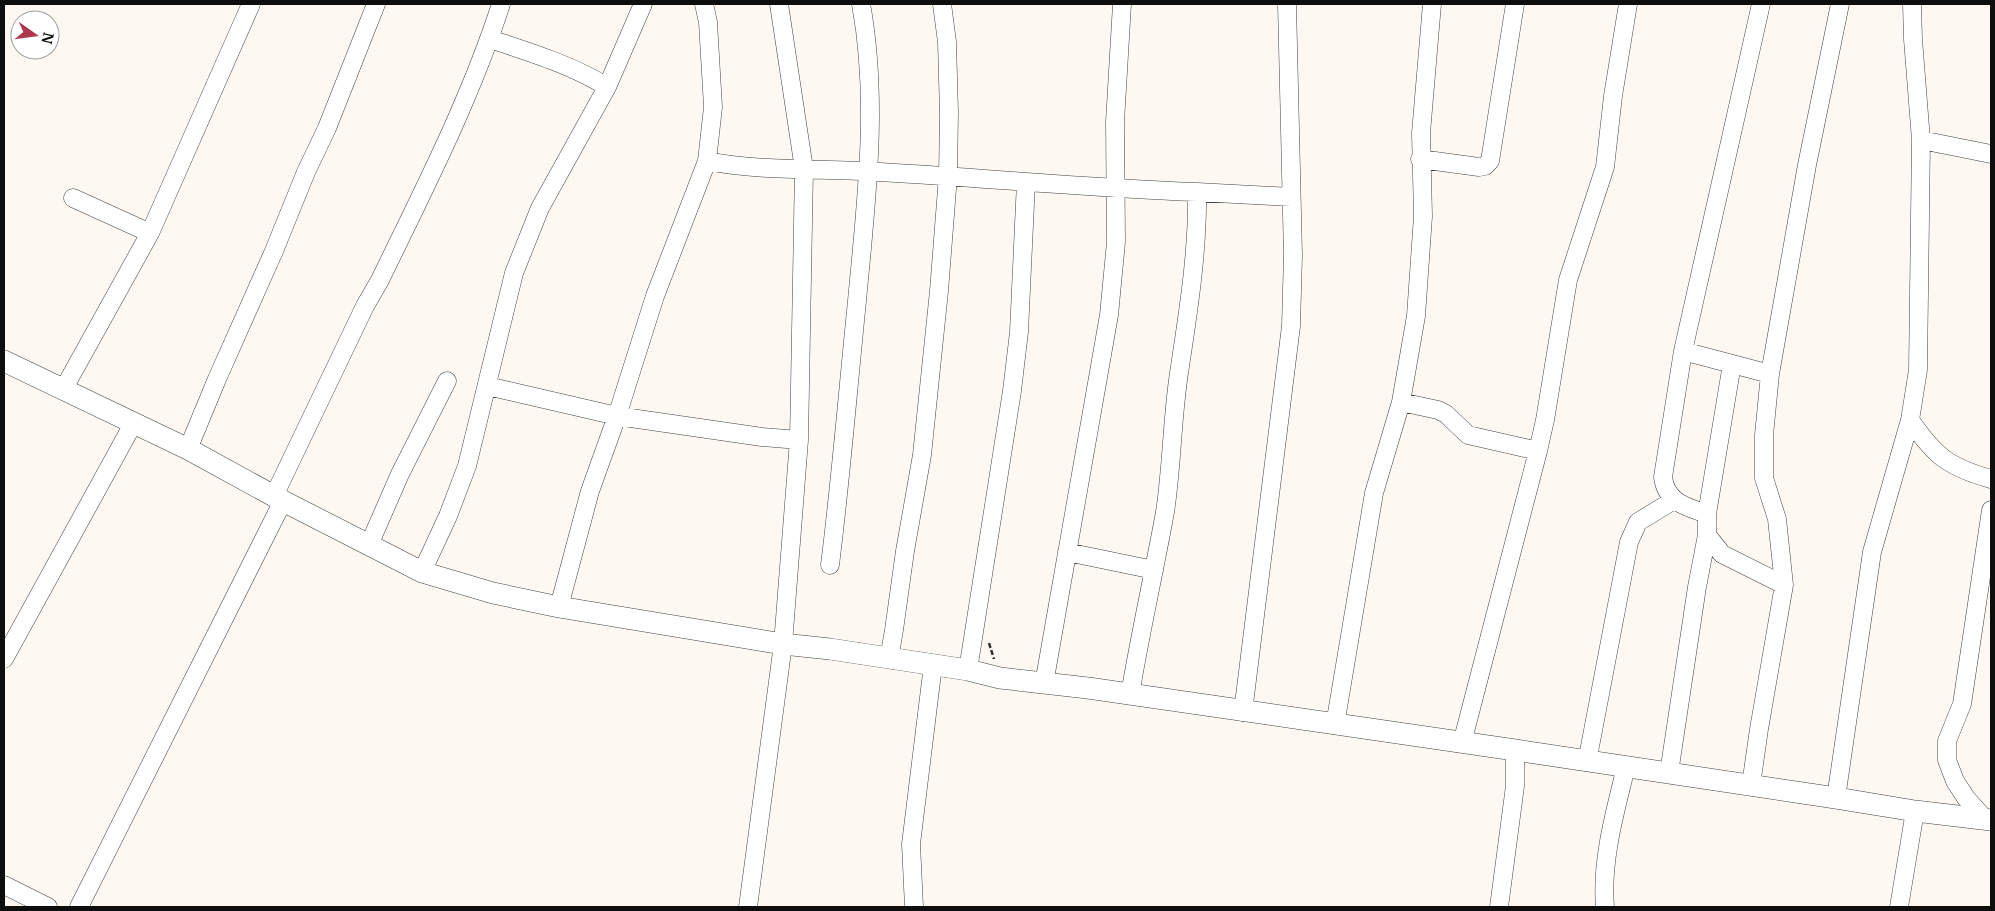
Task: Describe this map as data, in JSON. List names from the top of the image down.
{
  "north": "right"
}
